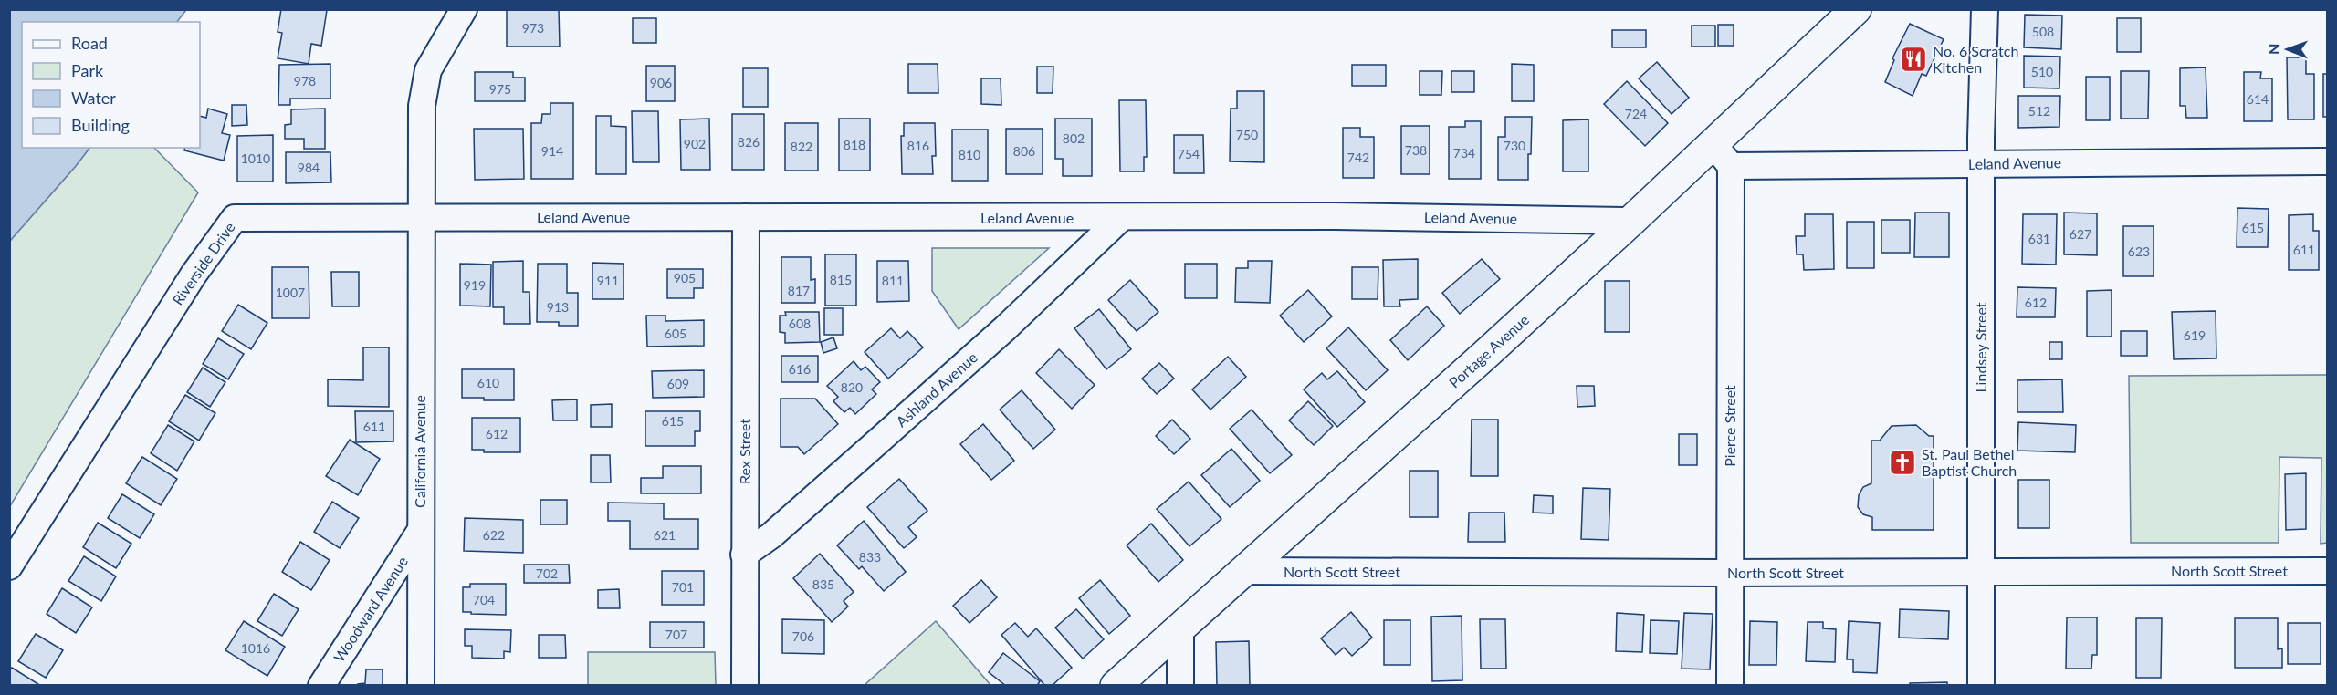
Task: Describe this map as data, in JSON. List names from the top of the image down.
{
  "streets": {
    "main road": ["Portage Avenue"],
    "street": [
      "Leland Avenue",
      "Riverside Drive",
      "Lindsey Street",
      "Ashland Avenue",
      "Pierce Street",
      "California Avenue",
      "Rex Street",
      "North Scott Street",
      "Woodward Avenue"
    ]
  },
  "crossings": [
    ["Leland Avenue", "Riverside Drive"],
    ["Leland Avenue", "Lindsey Street"],
    ["Leland Avenue", "Portage Avenue"],
    ["Leland Avenue", "Ashland Avenue"],
    ["Leland Avenue", "Pierce Street"],
    ["Leland Avenue", "California Avenue"],
    ["Leland Avenue", "Rex Street"],
    ["Riverside Drive", "California Avenue"],
    ["Lindsey Street", "North Scott Street"],
    ["Portage Avenue", "Pierce Street"],
    ["Portage Avenue", "North Scott Street"],
    ["Ashland Avenue", "Rex Street"],
    ["Pierce Street", "North Scott Street"],
    ["California Avenue", "Woodward Avenue"]
  ],
  "places": {
    "restaurant": ["No. 6 Scratch Kitchen"],
    "church": ["St. Paul Bethel Baptist Church"]
  },
  "house_numbers": [
    "973",
    "508",
    "510",
    "978",
    "906",
    "975",
    "614",
    "512",
    "724",
    "750",
    "802",
    "826",
    "902",
    "818",
    "816",
    "730",
    "822",
    "738",
    "914",
    "806",
    "734",
    "754",
    "810",
    "742",
    "1010",
    "984",
    "615",
    "627",
    "631",
    "611",
    "623",
    "905",
    "815",
    "911",
    "811",
    "919",
    "817",
    "1007",
    "612",
    "913",
    "608",
    "605",
    "619",
    "616",
    "610",
    "609",
    "820",
    "615",
    "611",
    "612",
    "622",
    "621",
    "833",
    "702",
    "835",
    "701",
    "704",
    "707",
    "706",
    "1016"
  ],
  "legend": [
    "Road",
    "Park",
    "Water",
    "Building"
  ],
  "north": "left"
}
